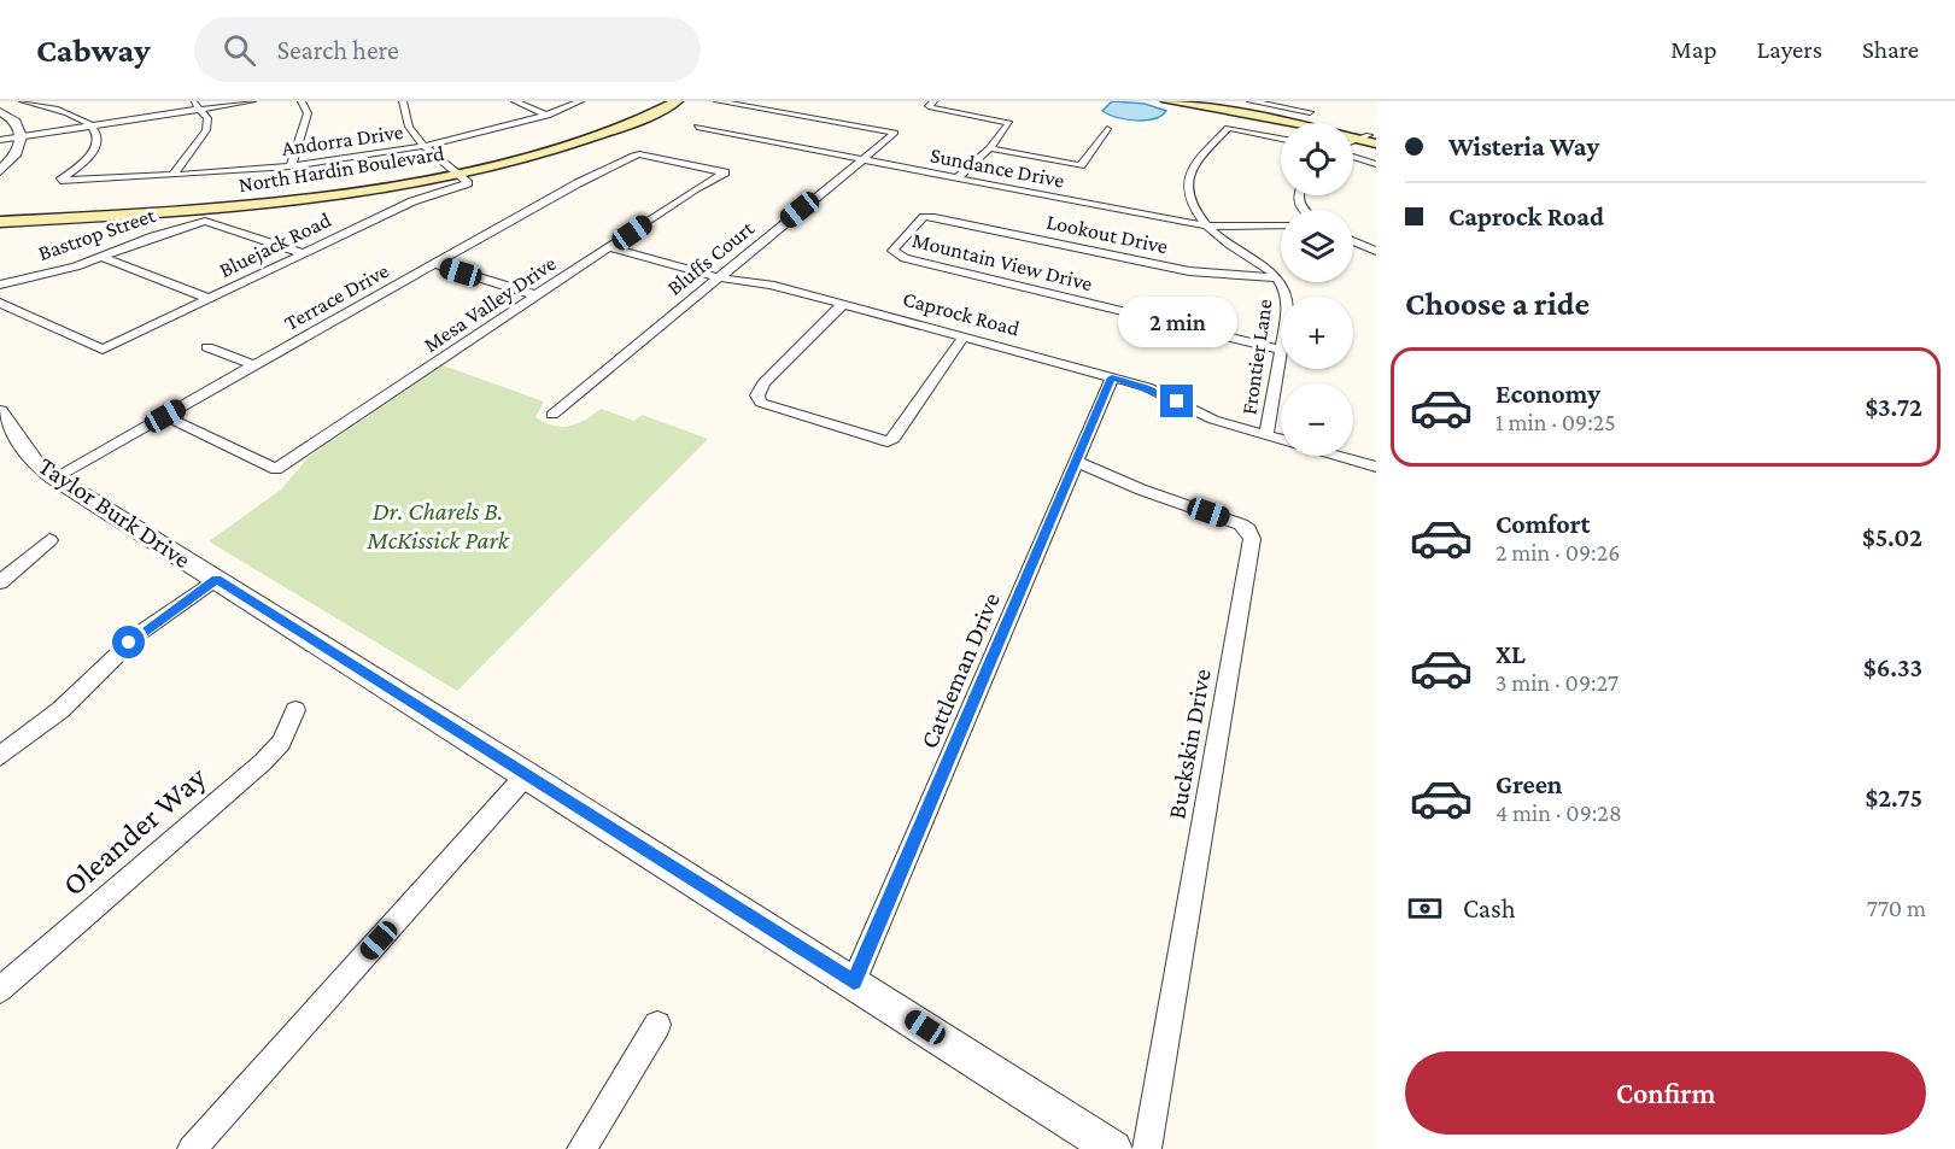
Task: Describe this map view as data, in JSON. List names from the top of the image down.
{
  "streets": {
    "main road": ["North Hardin Boulevard"],
    "street": [
      "Andorra Drive",
      "Sundance Drive",
      "Bastrop Street",
      "Lookout Drive",
      "Bluejack Road",
      "Bluffs Court",
      "Mountain View Drive",
      "Terrace Drive",
      "Mesa Valley Drive",
      "Caprock Road",
      "Frontier Lane",
      "Taylor Burk Drive",
      "Cattleman Drive",
      "Buckskin Drive",
      "Oleander Way"
    ]
  },
  "crossings": [
    ["Sundance Drive", "Bluffs Court"],
    ["Sundance Drive", "Frontier Lane"],
    ["North Hardin Boulevard", "Bluejack Road"],
    ["Bastrop Street", "Bluejack Road"],
    ["Lookout Drive", "Mountain View Drive"],
    ["Lookout Drive", "Frontier Lane"],
    ["Bluffs Court", "Caprock Road"],
    ["Mountain View Drive", "Frontier Lane"],
    ["Terrace Drive", "Mesa Valley Drive"],
    ["Terrace Drive", "Taylor Burk Drive"],
    ["Mesa Valley Drive", "Caprock Road"],
    ["Caprock Road", "Frontier Lane"],
    ["Caprock Road", "Cattleman Drive"],
    ["Taylor Burk Drive", "Cattleman Drive"],
    ["Cattleman Drive", "Buckskin Drive"]
  ],
  "parks": ["Dr. Charels B. McKissick Park"],
  "page": {
    "header": "Cabway",
    "search": "Search here",
    "nav": ["Map", "Layers", "Share"],
    "banner": ["Wisteria Way", "Caprock Road"],
    "map_buttons": ["+", "−"],
    "heading": "Choose a ride",
    "bubble": "2 min",
    "list": [
      {
        "name": "Economy",
        "note": "1 min · 09:25",
        "value": "$3.72"
      },
      {
        "name": "Comfort",
        "note": "2 min · 09:26",
        "value": "$5.02"
      },
      {
        "name": "XL",
        "note": "3 min · 09:27",
        "value": "$6.33"
      },
      {
        "name": "Green",
        "note": "4 min · 09:28",
        "value": "$2.75"
      }
    ],
    "pay": ["Cash", "770 m"],
    "buttons": "Confirm"
  }
}
